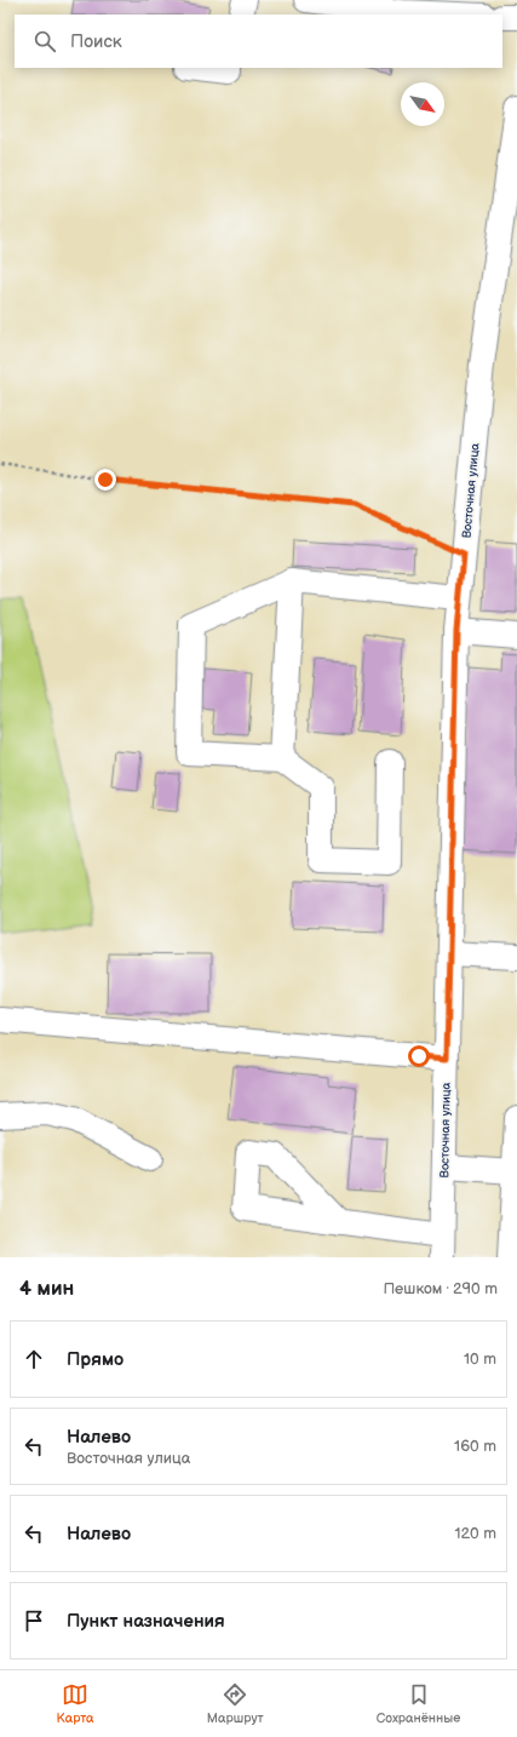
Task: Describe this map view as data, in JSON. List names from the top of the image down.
{
  "streets": {
    "street": ["Восточная улица"]
  },
  "north": "bottom right",
  "page": {
    "search": "Поиск",
    "heading": ["4 мин", "Пешком · 290 m"],
    "list": [
      ["Прямо", "10 m"],
      ["Налево", "Восточная улица", "160 m"],
      ["Налево", "120 m"],
      "Пункт назначения"
    ],
    "nav": ["Карта", "Маршрут", "Сохранённые"]
  }
}
